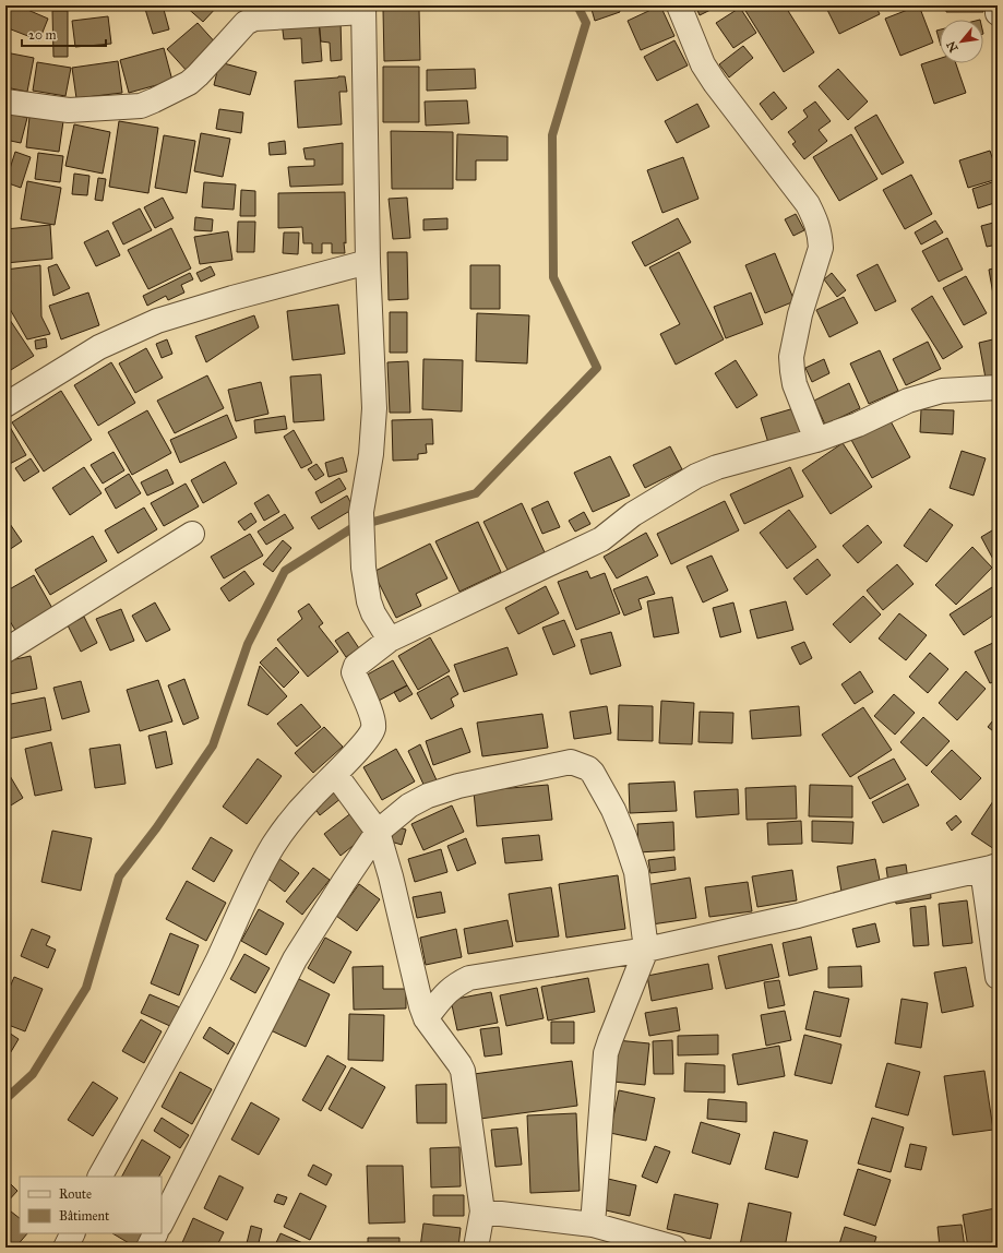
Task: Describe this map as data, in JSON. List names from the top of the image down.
{
  "legend": ["Route", "Bâtiment"],
  "scale_bar": "20 m",
  "north": "bottom left"
}
